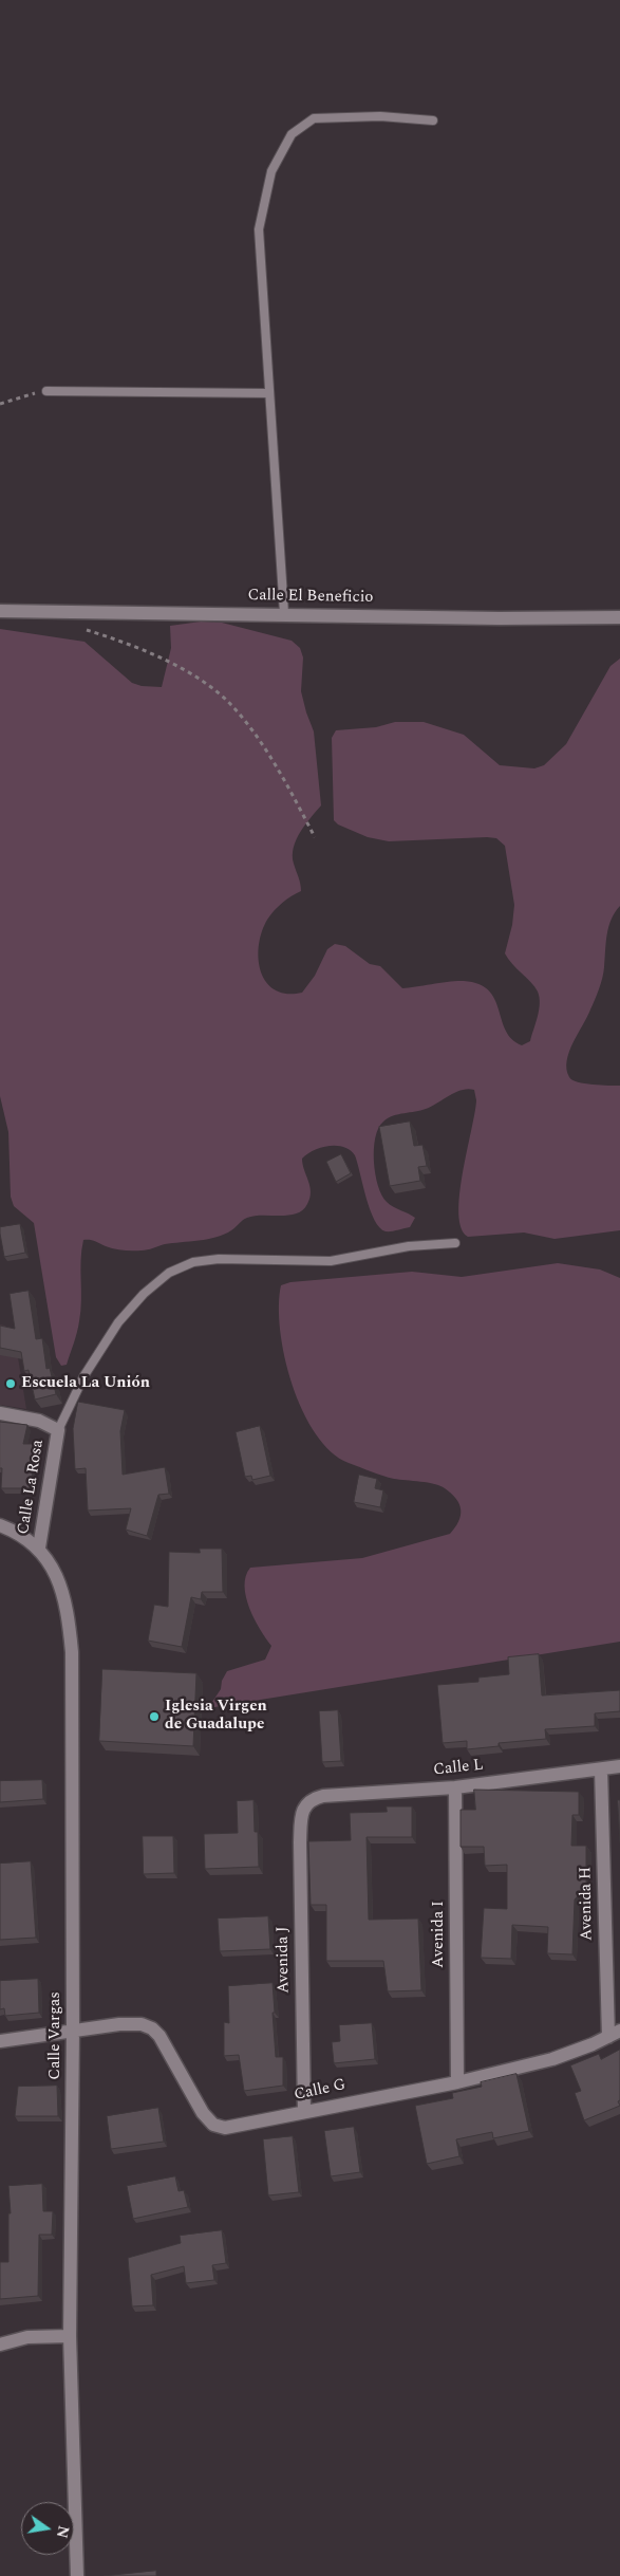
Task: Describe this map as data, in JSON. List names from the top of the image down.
{
  "streets": {
    "street": [
      "Calle El Beneficio",
      "Calle La Rosa",
      "Calle L",
      "Avenida H",
      "Avenida I",
      "Avenida J",
      "Calle Vargas",
      "Calle G"
    ]
  },
  "crossings": [
    ["Calle La Rosa", "Calle Vargas"],
    ["Calle L", "Avenida H"],
    ["Calle L", "Avenida I"],
    ["Calle L", "Avenida J"],
    ["Avenida H", "Calle G"],
    ["Avenida I", "Calle G"],
    ["Avenida J", "Calle G"],
    ["Calle Vargas", "Calle G"]
  ],
  "places": ["Escuela La Unión", "Iglesia Virgen de Guadalupe"],
  "north": "right"
}
